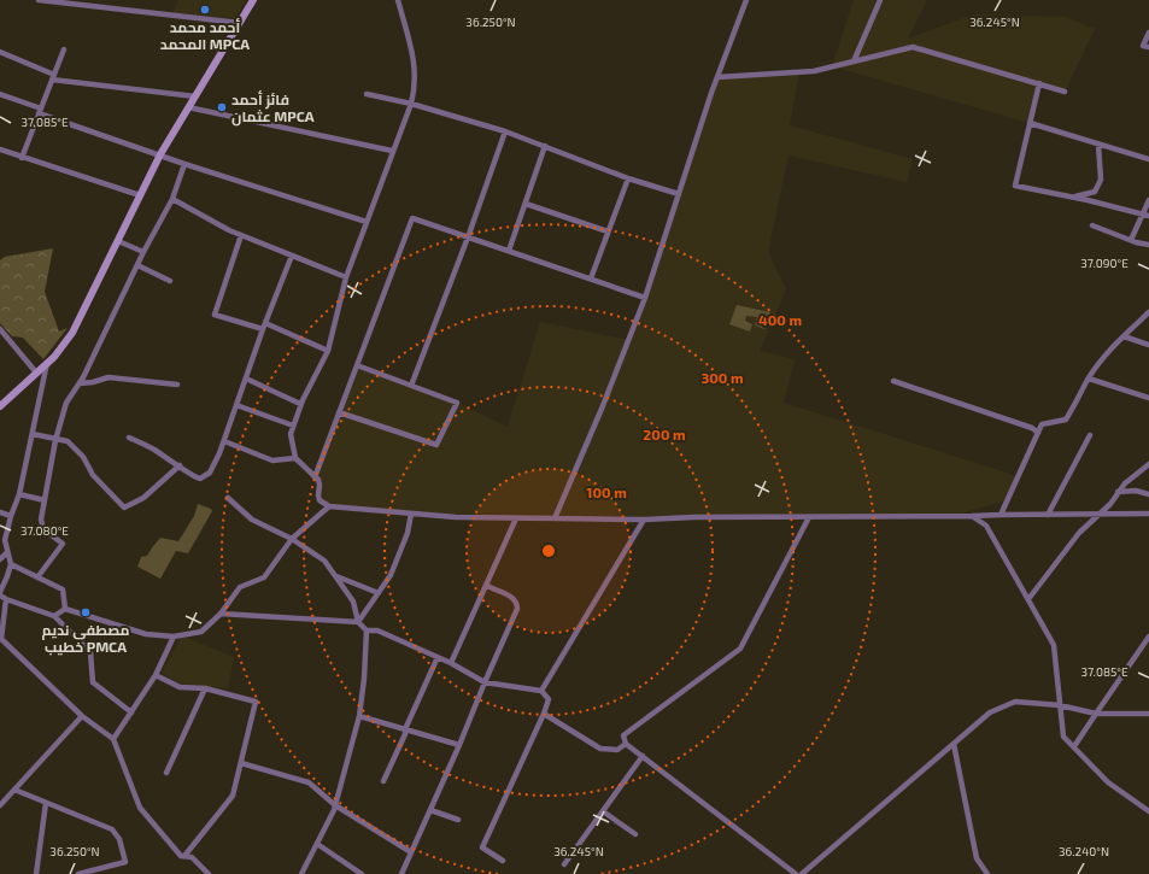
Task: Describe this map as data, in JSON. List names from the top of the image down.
{
  "places": ["أحمد محمد المحمد MPCA", "فائز أحمد عثمان MPCA", "مصطفى نديم خطيب PMCA"],
  "coordinates": [
    "36.250°N",
    "36.245°N",
    "37.085°E",
    "37.090°E",
    "37.080°E",
    "36.240°N"
  ],
  "rings": [
    "400 m",
    "300 m",
    "200 m",
    "100 m"
  ]
}
